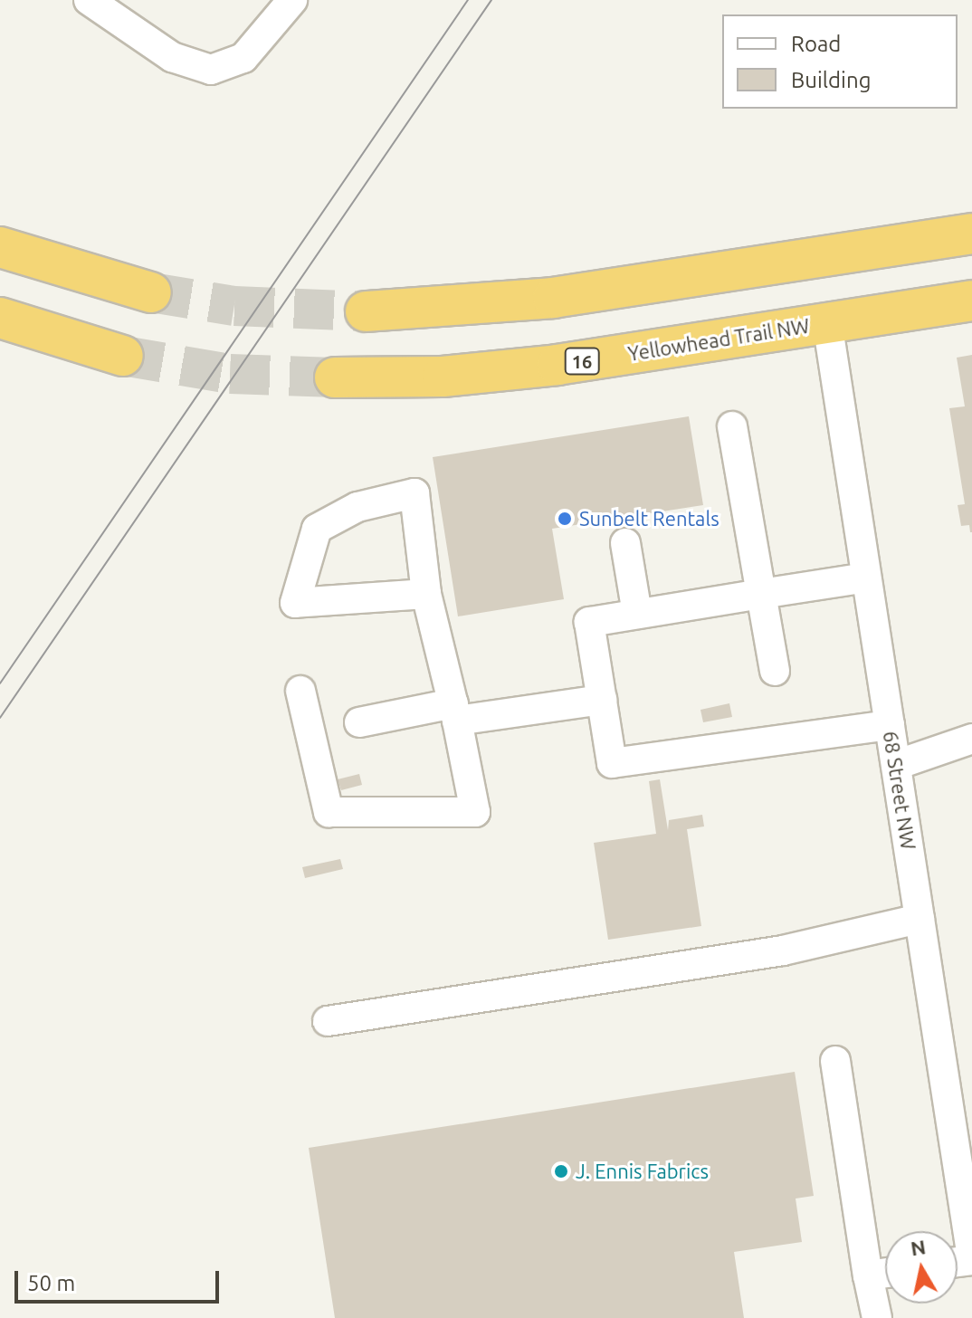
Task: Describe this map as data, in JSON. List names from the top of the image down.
{
  "streets": {
    "highway": ["Yellowhead Trail NW", "16"],
    "street": ["68 Street NW"]
  },
  "crossings": [
    ["Yellowhead Trail NW", "68 Street NW"]
  ],
  "places": ["Sunbelt Rentals", "J. Ennis Fabrics"],
  "legend": ["Road", "Building"],
  "scale_bar": "50 m",
  "north": "top"
}
